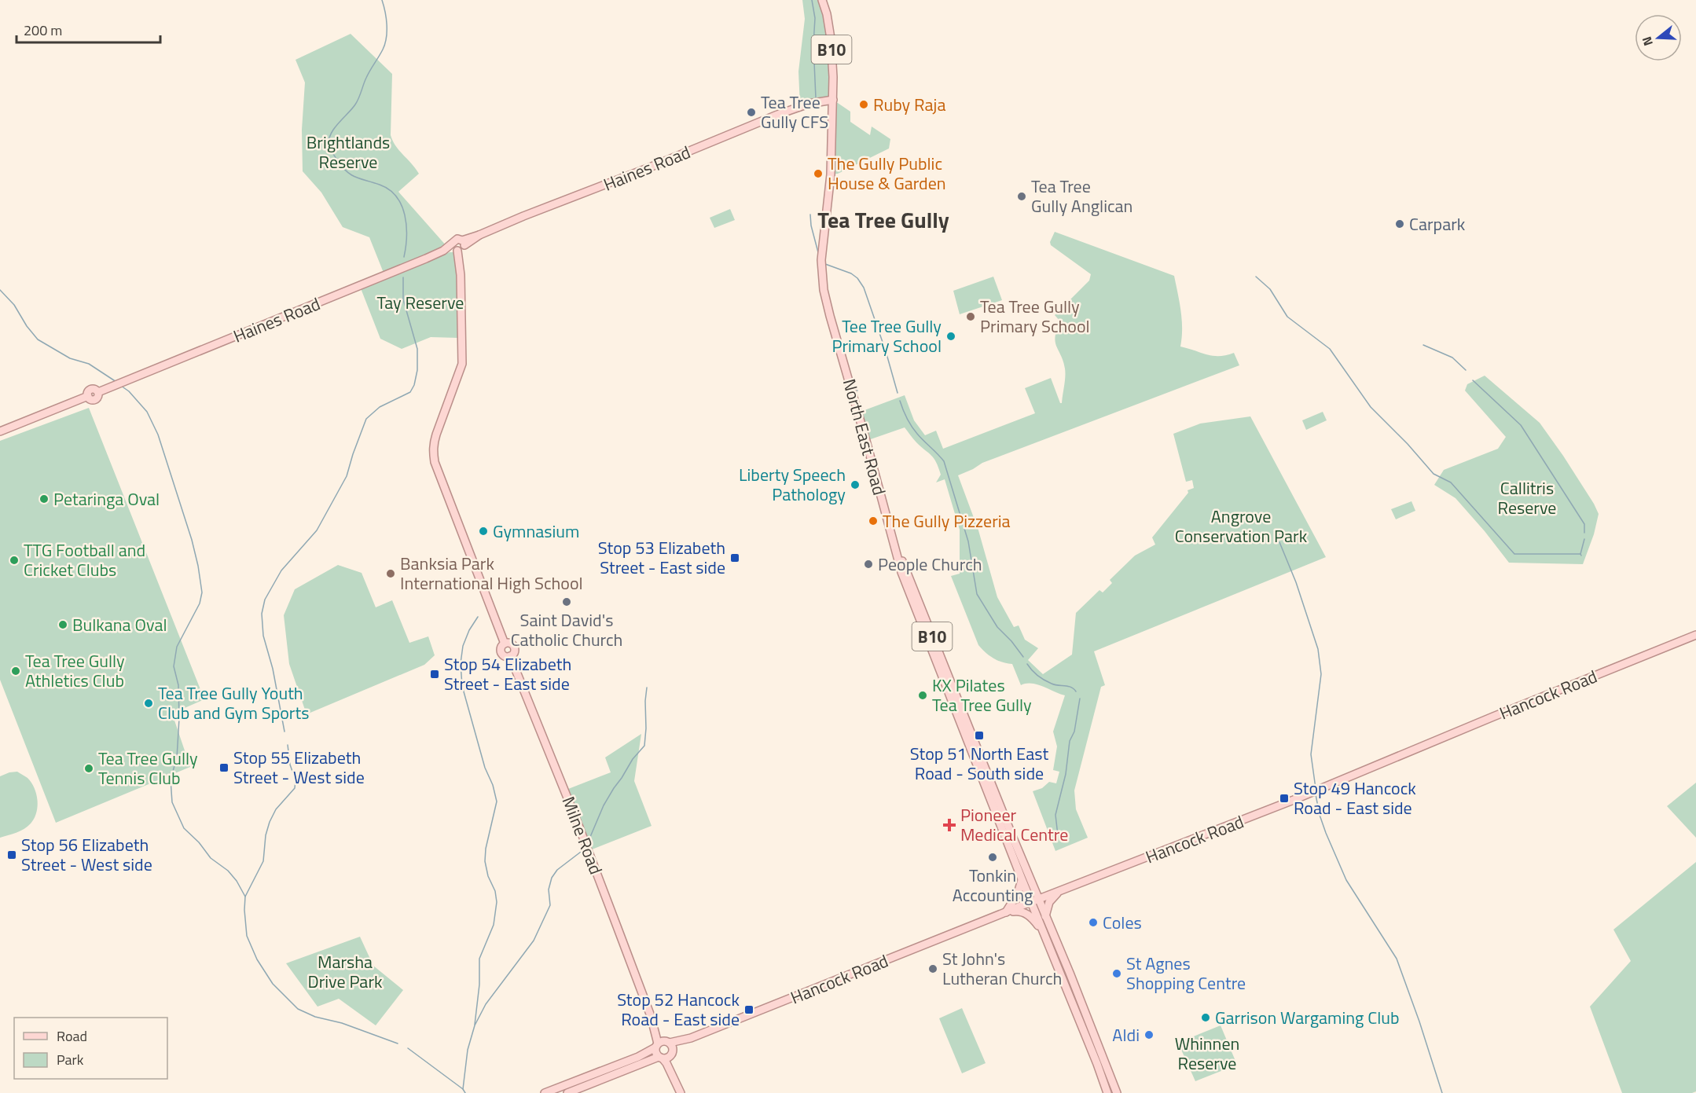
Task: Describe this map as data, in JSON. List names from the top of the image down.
{
  "streets": {
    "main road": [
      "B10",
      "Haines Road",
      "North East Road",
      "Hancock Road",
      "Milne Road"
    ]
  },
  "crossings": [
    ["Haines Road", "North East Road"],
    ["Haines Road", "Milne Road"],
    ["North East Road", "Hancock Road"],
    ["Hancock Road", "Milne Road"]
  ],
  "districts": ["Tea Tree Gully"],
  "parks": [
    "Brightlands Reserve",
    "Tay Reserve",
    "Callitris Reserve",
    "Angrove Conservation Park",
    "Marsha Drive Park",
    "Whinnen Reserve"
  ],
  "places": {
    "other": [
      "Ruby Raja",
      "Tea Tree Gully CFS",
      "The Gully Public House & Garden",
      "Tea Tree Gully Anglican",
      "Carpark",
      "Tea Tree Gully Primary School",
      "Tee Tree Gully Primary School",
      "Liberty Speech Pathology",
      "Petaringa Oval",
      "The Gully Pizzeria",
      "Gymnasium",
      "TTG Football and Cricket Clubs",
      "People Church",
      "Banksia Park International High School",
      "Saint David's Catholic Church",
      "Bulkana Oval",
      "Tea Tree Gully Athletics Club",
      "KX Pilates Tea Tree Gully",
      "Tea Tree Gully Youth Club and Gym Sports",
      "Tea Tree Gully Tennis Club",
      "Tonkin Accounting",
      "Coles",
      "St John's Lutheran Church",
      "St Agnes Shopping Centre",
      "Garrison Wargaming Club",
      "Aldi"
    ],
    "transit": [
      "Stop 53 Elizabeth Street - East side",
      "Stop 54 Elizabeth Street - East side",
      "Stop 51 North East Road - South side",
      "Stop 55 Elizabeth Street - West side",
      "Stop 49 Hancock Road - East side",
      "Stop 56 Elizabeth Street - West side",
      "Stop 52 Hancock Road - East side"
    ],
    "health": ["Pioneer Medical Centre"]
  },
  "legend": ["Road", "Park"],
  "scale_bar": "200 m",
  "north": "left"
}
